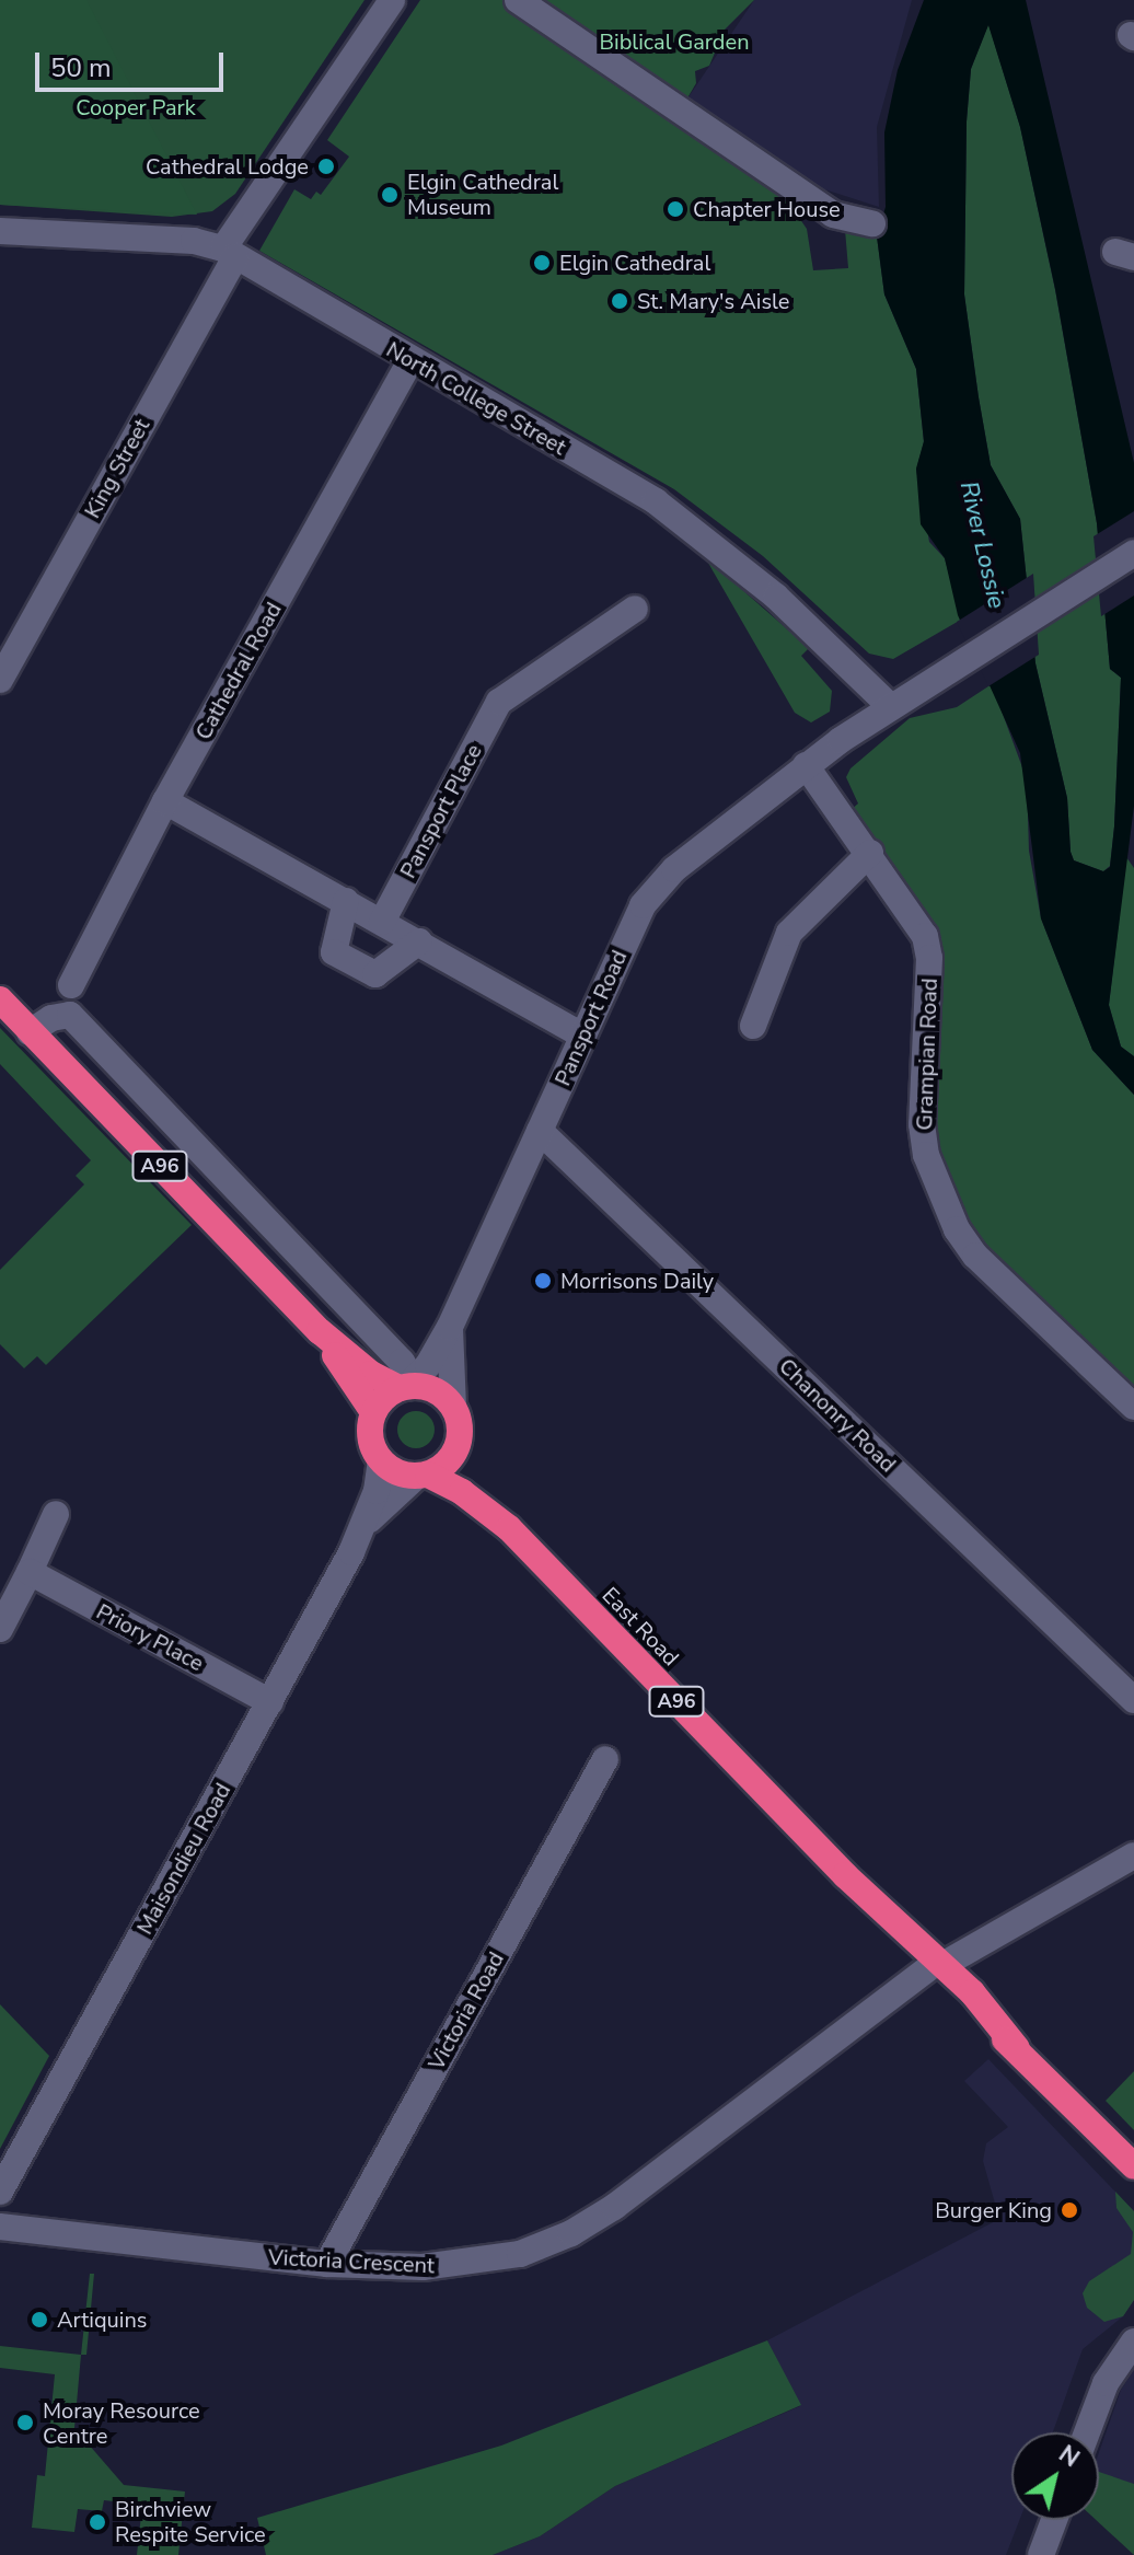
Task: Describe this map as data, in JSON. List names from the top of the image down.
{
  "streets": {
    "highway": ["A96", "East Road"],
    "street": [
      "North College Street",
      "King Street",
      "Cathedral Road",
      "Pansport Place",
      "Pansport Road",
      "Grampian Road",
      "Chanonry Road",
      "Priory Place",
      "Maisondieu Road",
      "Victoria Road",
      "Victoria Crescent"
    ]
  },
  "crossings": [
    ["North College Street", "King Street"],
    ["North College Street", "Cathedral Road"],
    ["North College Street", "Pansport Road"],
    ["Pansport Road", "Grampian Road"],
    ["Pansport Road", "A96"],
    ["Pansport Road", "Chanonry Road"],
    ["A96", "East Road"],
    ["A96", "Victoria Crescent"],
    ["East Road", "Victoria Crescent"],
    ["Priory Place", "Maisondieu Road"],
    ["Victoria Road", "Victoria Crescent"]
  ],
  "water": ["River Lossie"],
  "parks": ["Biblical Garden", "Cooper Park"],
  "places": [
    "Cathedral Lodge",
    "Elgin Cathedral Museum",
    "Chapter House",
    "Elgin Cathedral",
    "St. Mary's Aisle",
    "Morrisons Daily",
    "Burger King",
    "Artiquins",
    "Moray Resource Centre",
    "Birchview Respite Service"
  ],
  "scale_bar": "50 m",
  "north": "top right"
}
